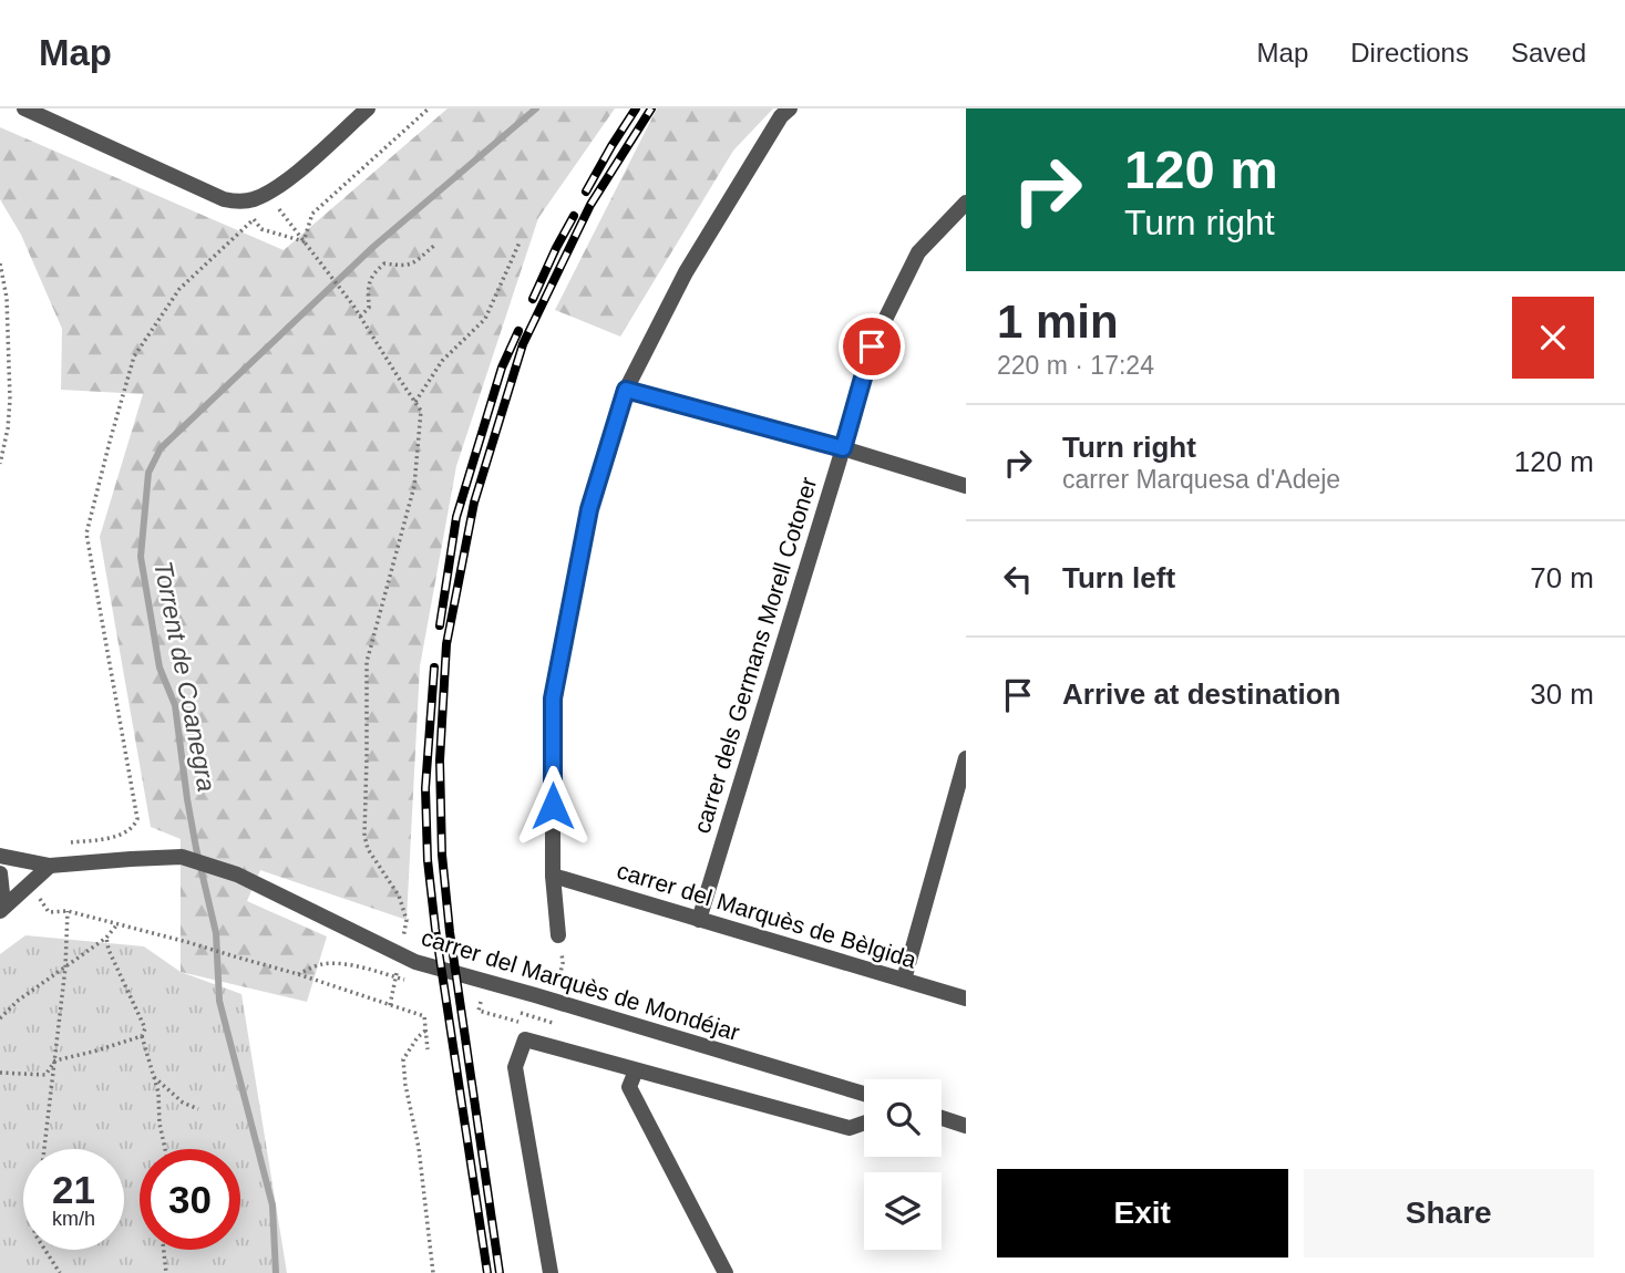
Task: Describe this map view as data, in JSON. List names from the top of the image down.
{
  "streets": {
    "street": ["carrer dels Germans Morell Cotoner", "carrer del Marquès de Bèlgida", "carrer del Marquès de Mondéjar"]
  },
  "crossings": [
    ["carrer dels Germans Morell Cotoner", "carrer del Marquès de Bèlgida"]
  ],
  "water": ["Torrent de Coanegra"],
  "page": {
    "header": "Map",
    "nav": ["Map", "Directions", "Saved"],
    "turn": ["120 m", "Turn right"],
    "heading": ["1 min", "220 m · 17:24"],
    "list": [
      {
        "name": "Turn right",
        "note": "carrer Marquesa d'Adeje",
        "value": "120 m"
      },
      {
        "name": "Turn left",
        "value": "70 m"
      },
      {
        "name": "Arrive at destination",
        "value": "30 m"
      }
    ],
    "speed": "21 km/h",
    "limit": "30",
    "buttons": ["Exit", "Share"]
  }
}
